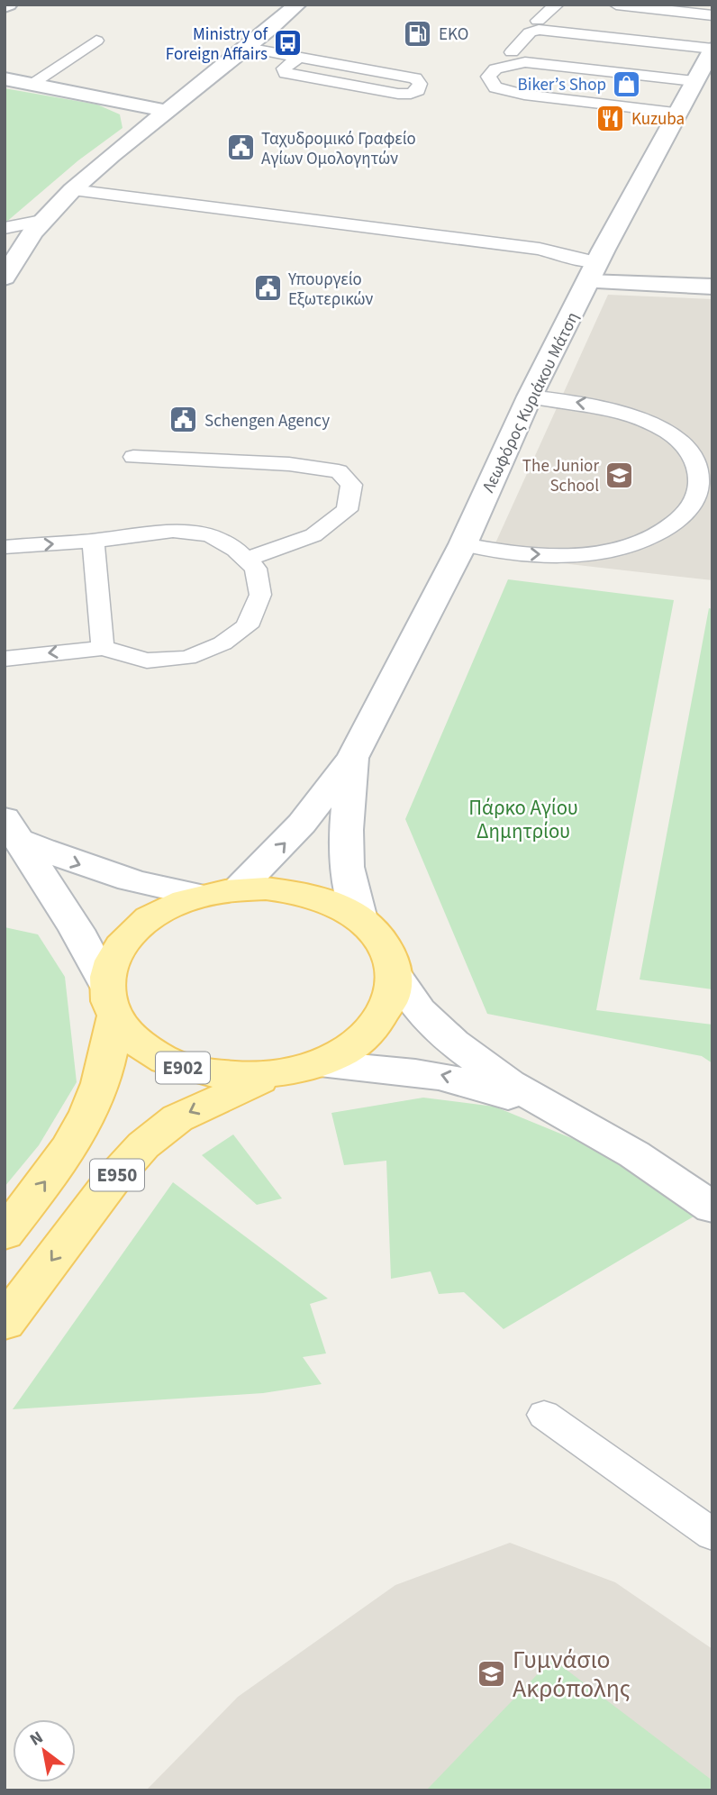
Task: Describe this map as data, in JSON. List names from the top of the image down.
{
  "streets": {
    "main road": ["Λεωφόρος Κυριάκου Μάτση", "E902", "E950"]
  },
  "crossings": [
    ["E902", "E950"]
  ],
  "parks": ["Πάρκο Αγίου Δημητρίου"],
  "places": {
    "fuel station": ["EKO"],
    "bus stop": ["Ministry of Foreign Affairs"],
    "shop": ["Biker’s Shop"],
    "restaurant": ["Kuzuba"],
    "public building": ["Ταχυδρομικό Γραφείο Αγίων Ομολογητών", "Υπουργείο Εξωτερικών", "Schengen Agency"],
    "school or university": ["The Junior School", "Γυμνάσιο Ακρόπολης"]
  },
  "north": "top left"
}
